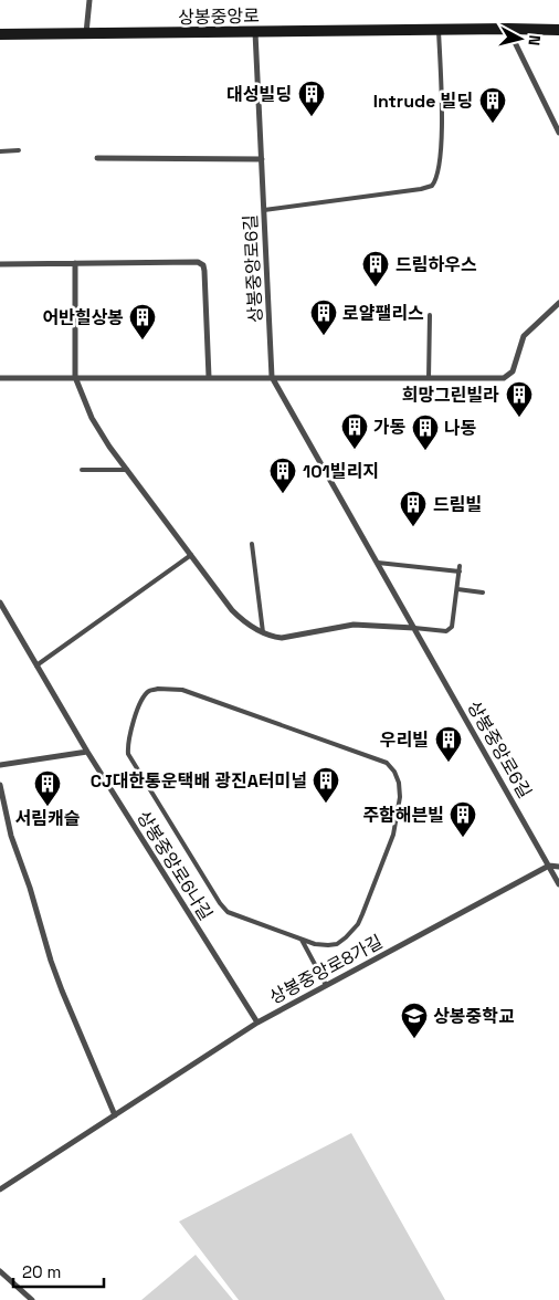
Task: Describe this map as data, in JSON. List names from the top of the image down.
{
  "streets": {
    "main road": ["상봉중앙로"],
    "street": ["상봉중앙로6길", "상봉중앙로6나길", "상봉중앙로8가길"]
  },
  "crossings": [
    ["상봉중앙로", "상봉중앙로6길"],
    ["상봉중앙로6길", "상봉중앙로8가길"],
    ["상봉중앙로6나길", "상봉중앙로8가길"]
  ],
  "places": {
    "building": [
      "대성빌딩",
      "Intrude 빌딩",
      "드림하우스",
      "로얄팰리스",
      "어반힐상봉",
      "희망그린빌라",
      "가동",
      "나동",
      "101빌리지",
      "드림빌",
      "우리빌",
      "CJ대한통운택배 광진A터미널",
      "서림캐슬",
      "주함해븐빌"
    ],
    "school or university": ["상봉중학교"]
  },
  "scale_bar": "20 m",
  "north": "right"
}
